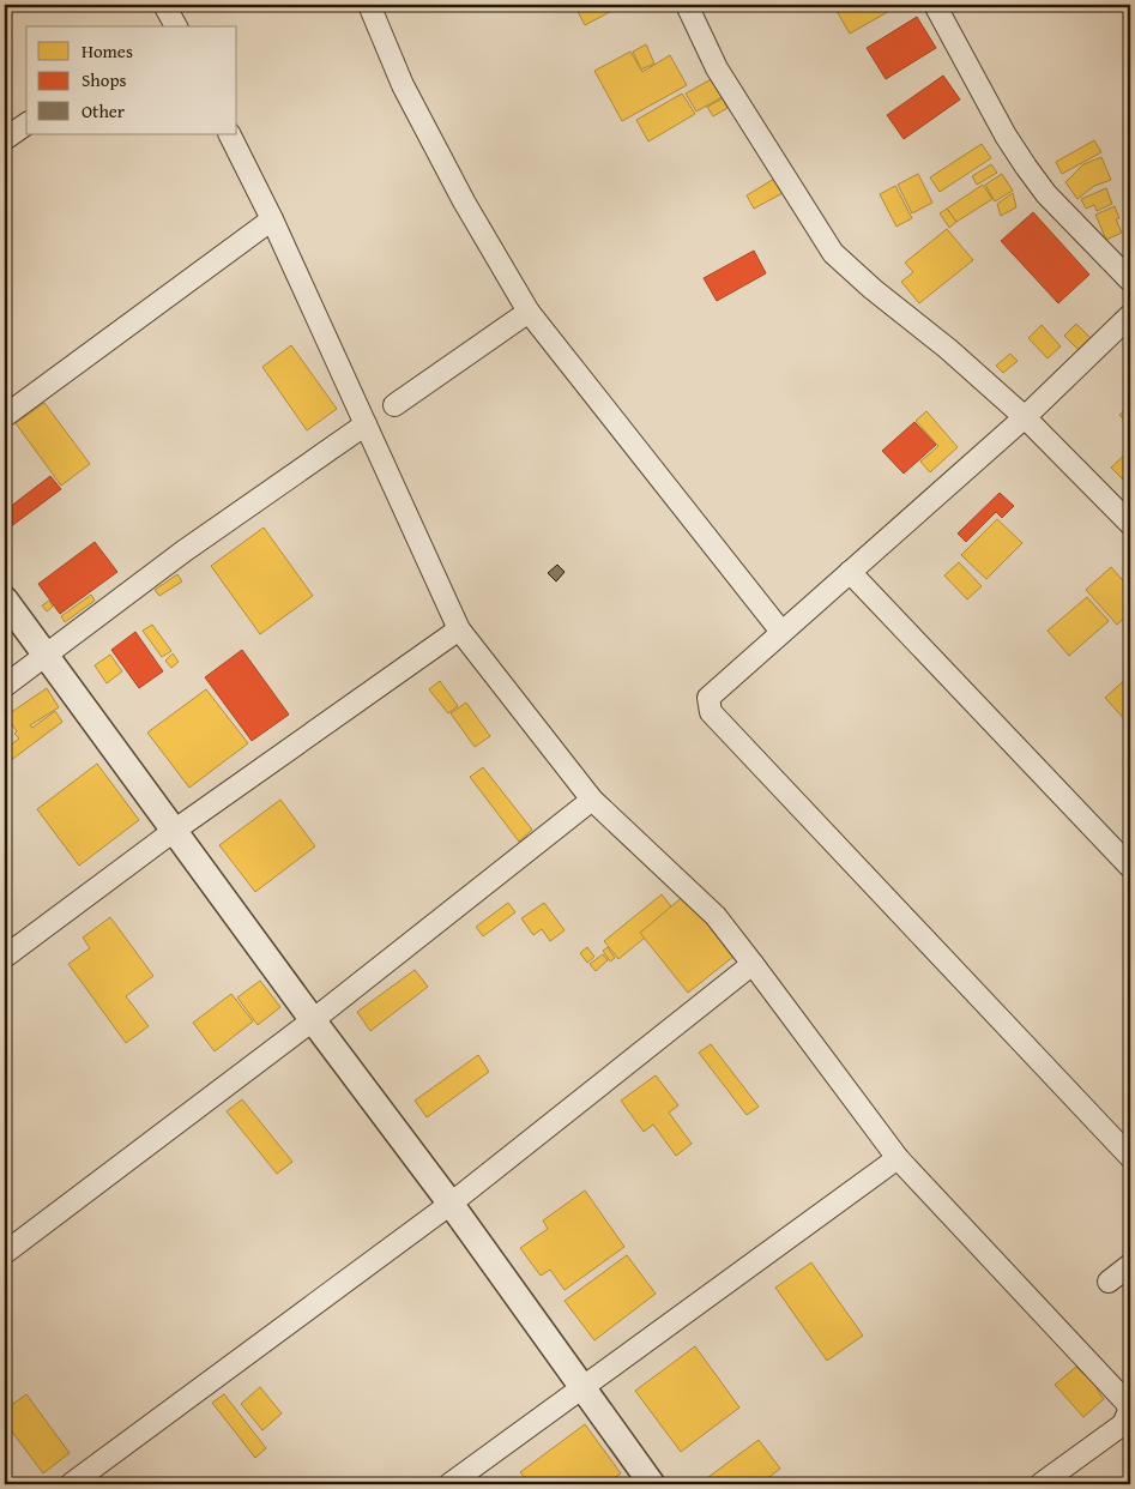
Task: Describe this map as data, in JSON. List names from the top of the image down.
{
  "legend": ["Homes", "Shops", "Other"]
}
